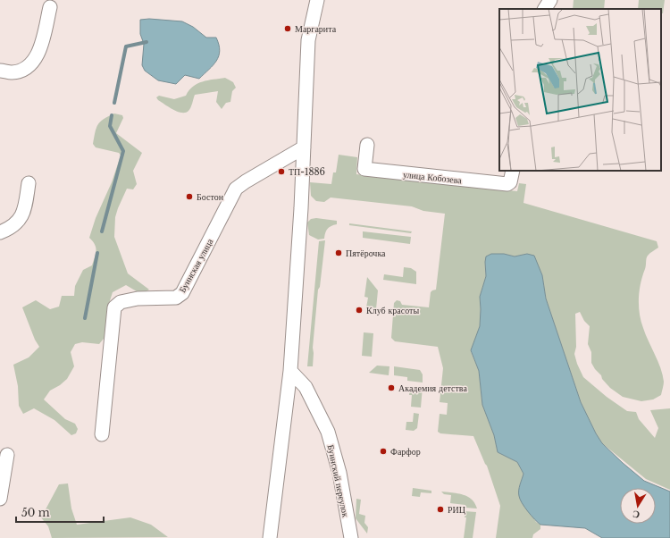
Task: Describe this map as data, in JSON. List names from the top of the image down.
{
  "streets": {
    "street": ["улица Кобозева", "Буинская улица", "Буинский переулок"]
  },
  "places": [
    "Маргарита",
    "ТП-1886",
    "Бостон",
    "Пятёрочка",
    "Клуб красоты",
    "Академия детства",
    "Фарфор",
    "РИЦ"
  ],
  "scale_bar": "50 m",
  "north": "bottom"
}
